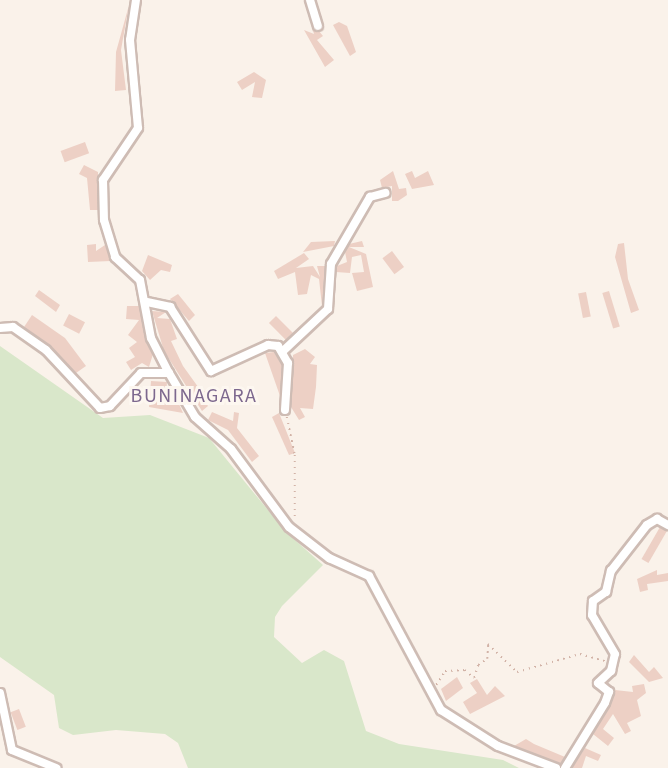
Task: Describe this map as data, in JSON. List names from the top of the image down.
{
  "districts": ["BUNINAGARA"]
}
